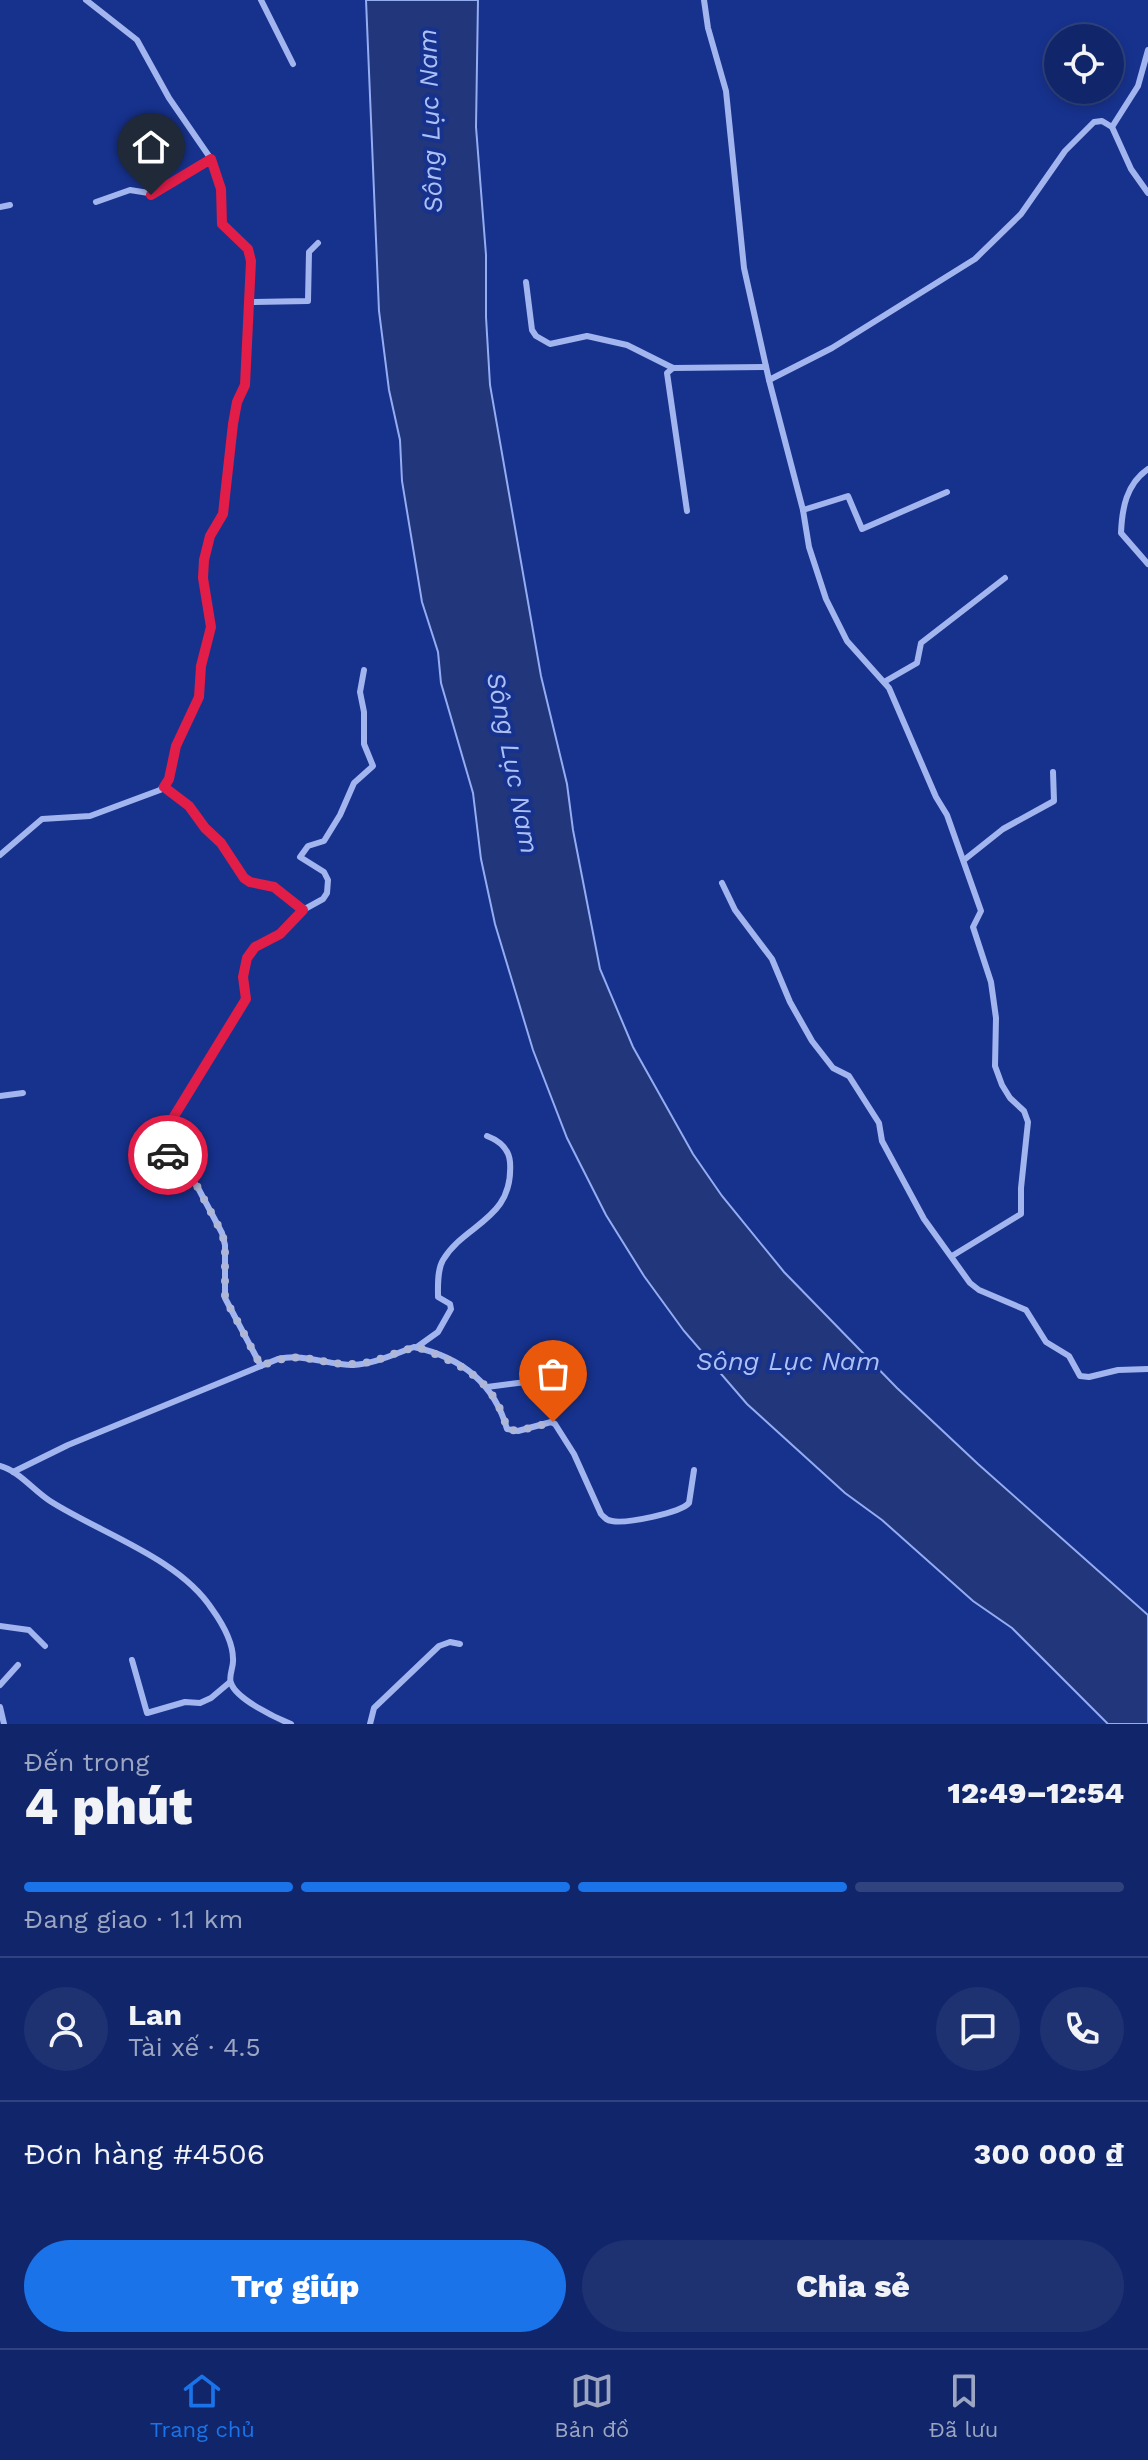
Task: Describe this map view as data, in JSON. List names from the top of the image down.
{
  "water": ["Sông Lục Nam"],
  "page": {
    "heading": ["4 phút", "Đến trong", "12:49–12:54"],
    "panel": [
      "Lan",
      "Tài xế · 4.5",
      "Đơn hàng #4506",
      "300 000 ₫"
    ],
    "bar": "Đang giao · 1.1 km",
    "buttons": ["Trợ giúp", "Chia sẻ"],
    "tabs": ["Trang chủ", "Bản đồ", "Đã lưu"]
  }
}
